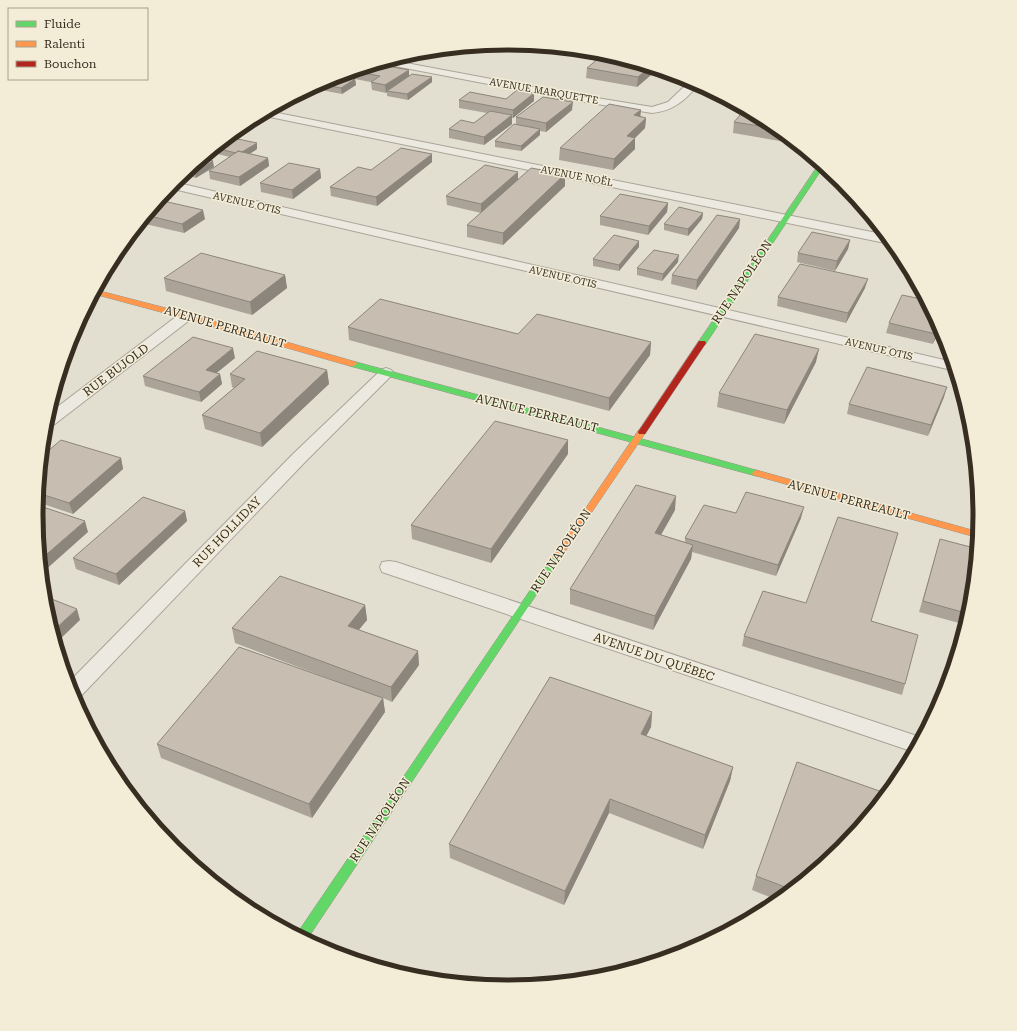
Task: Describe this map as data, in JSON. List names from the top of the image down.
{
  "streets": {
    "street": [
      "AVENUE MARQUETTE",
      "AVENUE NOËL",
      "AVENUE OTIS",
      "RUE NAPOLÉON",
      "AVENUE PERREAULT",
      "RUE BUJOLD",
      "RUE HOLLIDAY",
      "AVENUE DU QUÉBEC"
    ]
  },
  "crossings": [
    ["AVENUE NOËL", "RUE NAPOLÉON"],
    ["AVENUE OTIS", "RUE NAPOLÉON"],
    ["RUE NAPOLÉON", "AVENUE PERREAULT"],
    ["RUE NAPOLÉON", "AVENUE DU QUÉBEC"],
    ["AVENUE PERREAULT", "RUE BUJOLD"],
    ["AVENUE PERREAULT", "RUE HOLLIDAY"]
  ],
  "legend": ["Fluide", "Ralenti", "Bouchon"]
}
